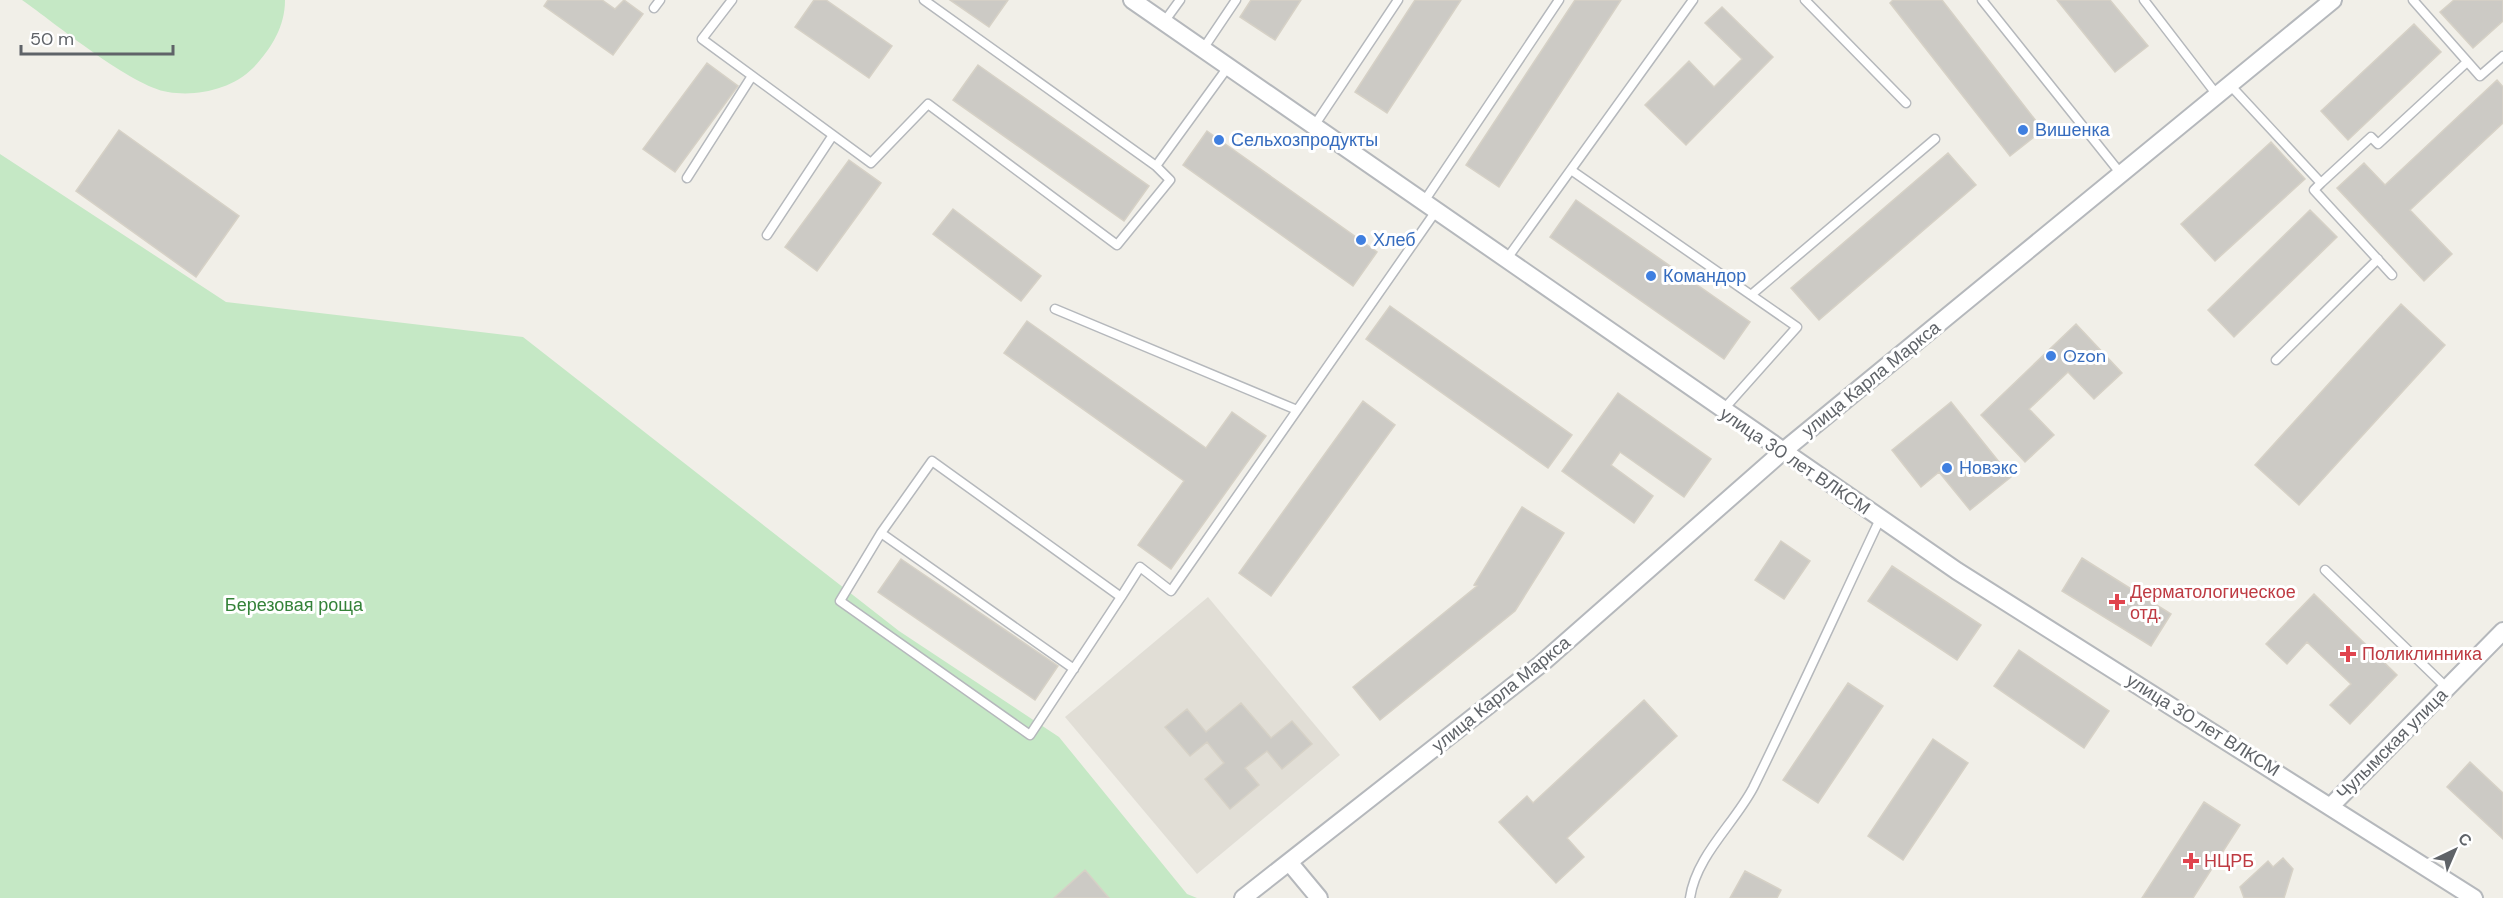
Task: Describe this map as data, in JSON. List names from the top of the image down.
{
  "streets": {
    "street": ["улица Карла Маркса", "улица 30 лет ВЛКСМ", "Чулымская улица"]
  },
  "crossings": [
    ["улица Карла Маркса", "улица 30 лет ВЛКСМ"],
    ["улица 30 лет ВЛКСМ", "Чулымская улица"]
  ],
  "parks": ["Березовая роща"],
  "places": {
    "other": [
      "Вишенка",
      "Сельхозпродукты",
      "Хлеб",
      "Командор",
      "Ozon",
      "Новэкс"
    ],
    "health": ["Дерматологическое отд.", "Поликлинника", "НЦРБ"]
  },
  "scale_bar": "50 m",
  "north": "top right"
}
